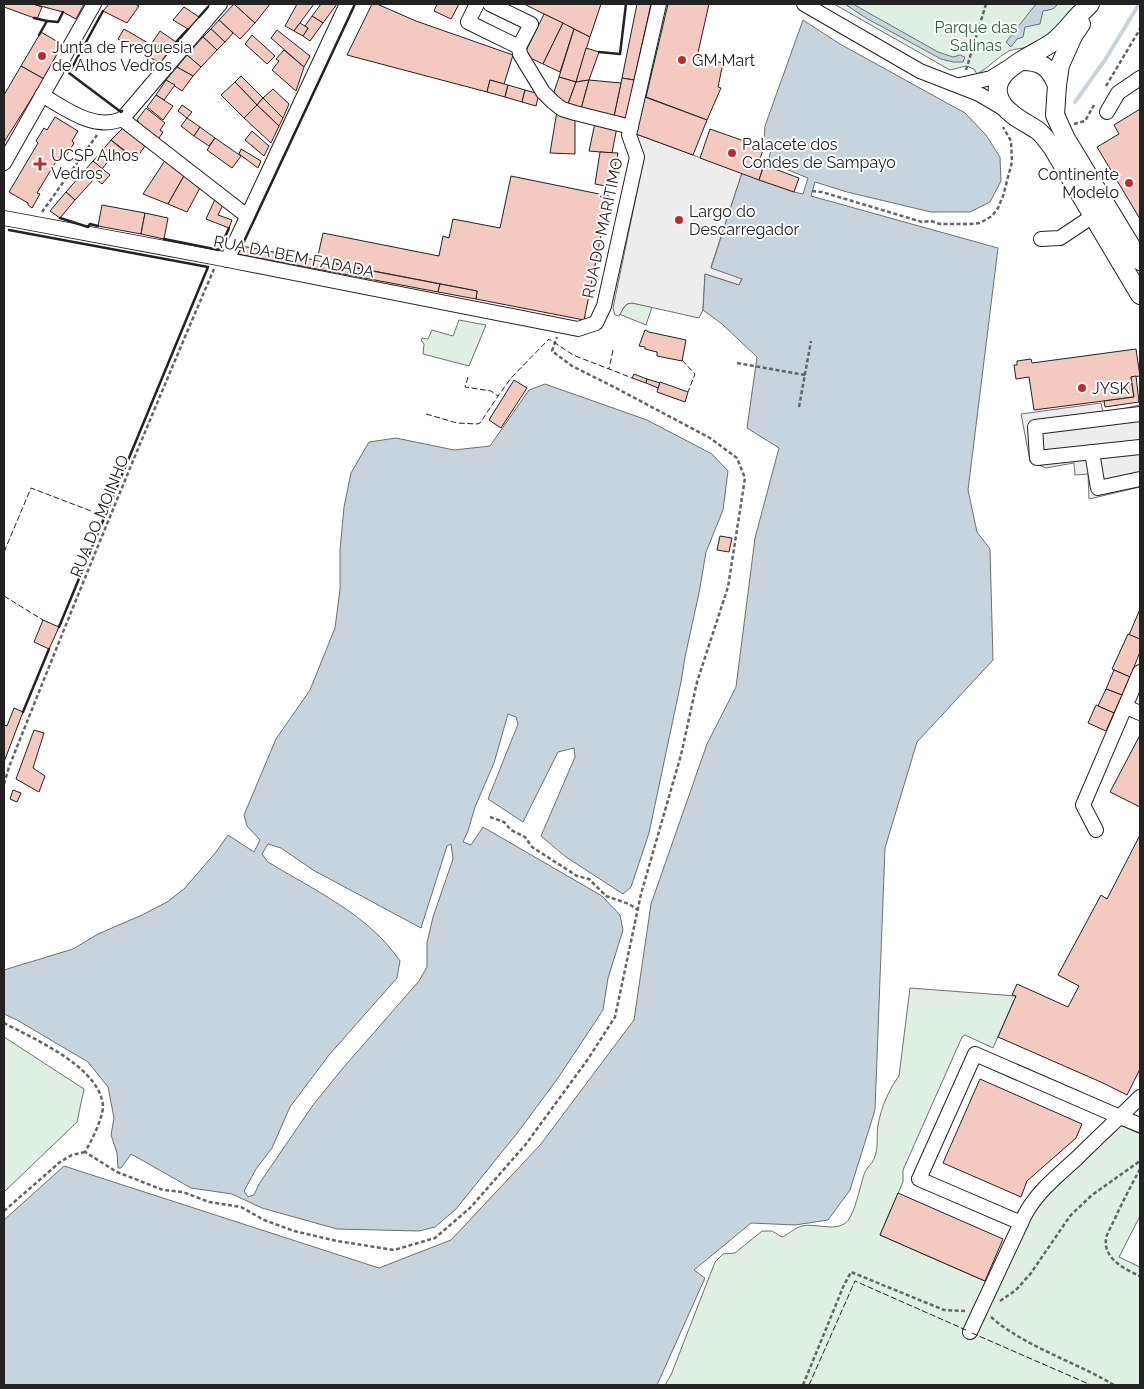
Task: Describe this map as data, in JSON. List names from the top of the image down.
{
  "streets": {
    "street": ["RUA DO MARÍTIMO", "RUA DA BEM FADADA"],
    "path": ["RUA DO MOINHO"]
  },
  "crossings": [
    ["RUA DO MARÍTIMO", "RUA DA BEM FADADA"],
    ["RUA DA BEM FADADA", "RUA DO MOINHO"]
  ],
  "parks": ["Parque das Salinas"],
  "places": {
    "other": [
      "Junta de Freguesia de Alhos Vedros",
      "GM Mart",
      "Palacete dos Condes de Sampayo",
      "Continente Modelo",
      "Largo do Descarregador",
      "JYSK"
    ],
    "health": ["UCSP Alhos Vedros"]
  }
}
